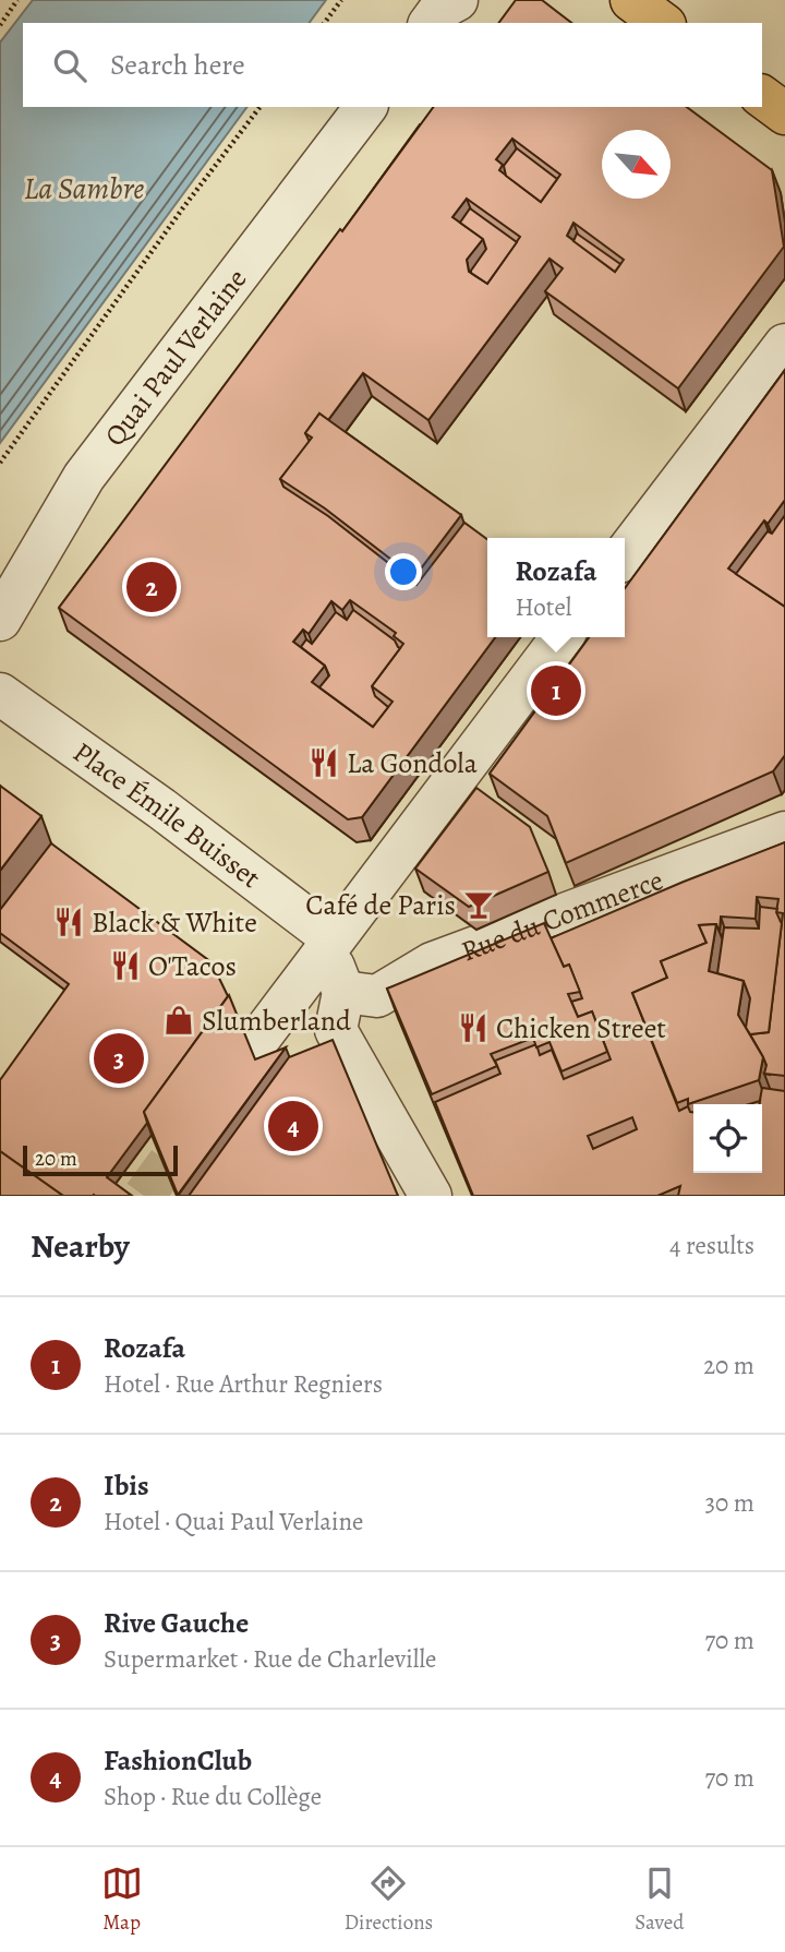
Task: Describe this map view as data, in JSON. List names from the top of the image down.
{
  "streets": {
    "street": ["Quai Paul Verlaine", "Place Émile Buisset", "Rue du Commerce"]
  },
  "water": ["La Sambre"],
  "places": {
    "restaurant": [
      "La Gondola",
      "Black & White",
      "O'Tacos",
      "Chicken Street"
    ],
    "bar": ["Café de Paris"],
    "shop": ["Slumberland"]
  },
  "scale_bar": "20 m",
  "north": "bottom right",
  "page": {
    "search": "Search here",
    "popup": ["Rozafa", "Hotel"],
    "pins": [
      "2",
      "1",
      "3",
      "4"
    ],
    "scale": "20 m",
    "heading": ["Nearby", "4 results"],
    "list": [
      {
        "mark": "1",
        "name": "Rozafa",
        "note": "Hotel · Rue Arthur Regniers",
        "value": "20 m"
      },
      {
        "mark": "2",
        "name": "Ibis",
        "note": "Hotel · Quai Paul Verlaine",
        "value": "30 m"
      },
      {
        "mark": "3",
        "name": "Rive Gauche",
        "note": "Supermarket · Rue de Charleville",
        "value": "70 m"
      },
      {
        "mark": "4",
        "name": "FashionClub",
        "note": "Shop · Rue du Collège",
        "value": "70 m"
      }
    ],
    "nav": ["Map", "Directions", "Saved"]
  }
}
